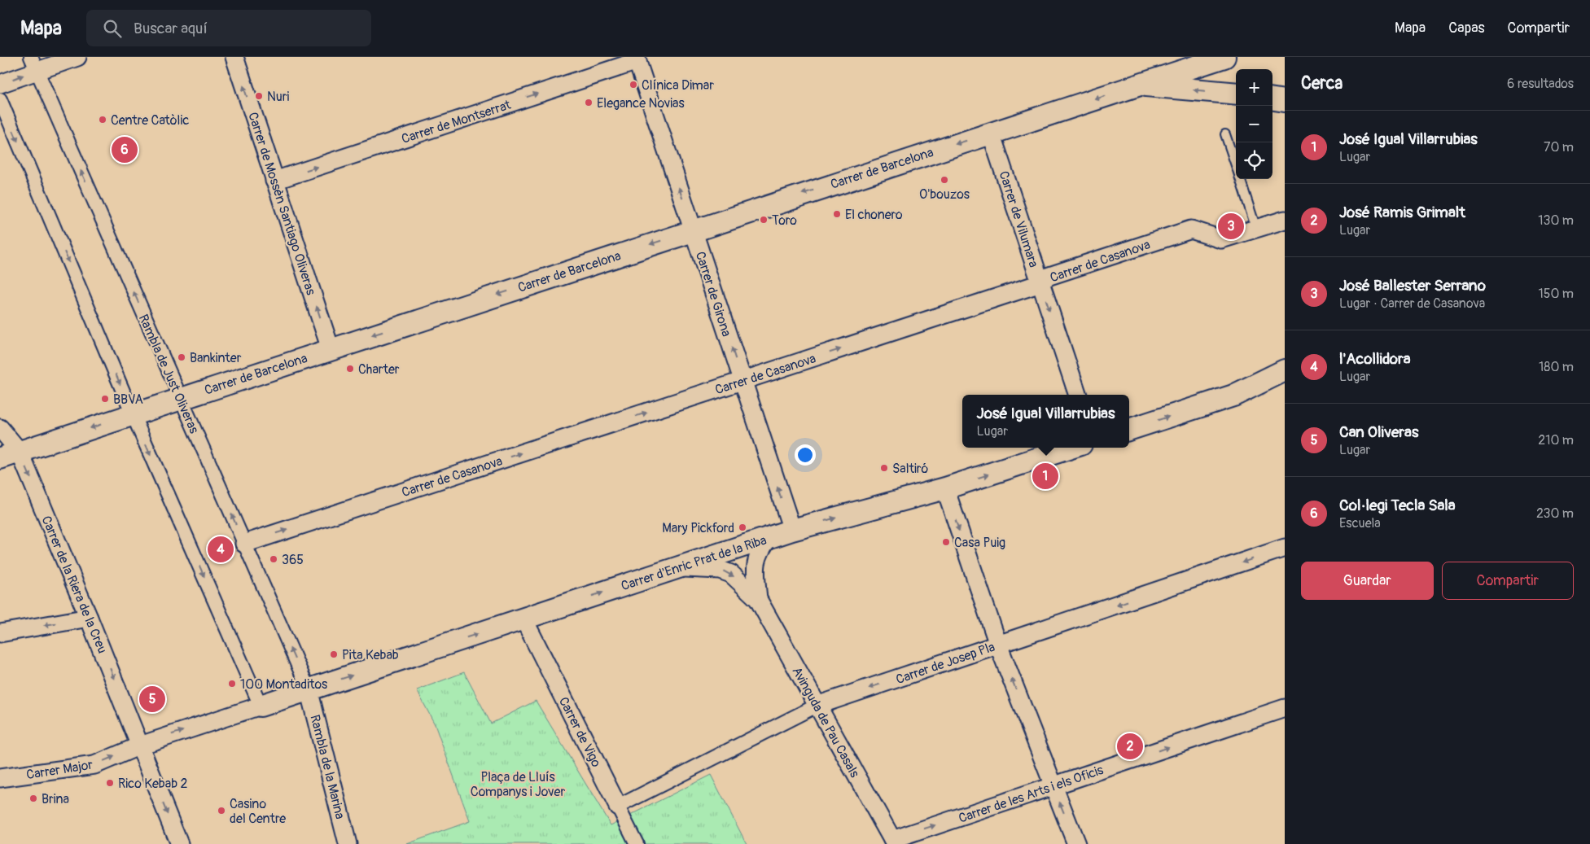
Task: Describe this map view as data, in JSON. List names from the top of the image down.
{
  "streets": {
    "street": [
      "Carrer de Montserrat",
      "Carrer de Barcelona",
      "Carrer de Mossèn Santiago Oliveras",
      "Carrer de Vilumara",
      "Carrer de Casanova",
      "Carrer de Girona",
      "Rambla de Just Oliveras",
      "Carrer d'Enric Prat de la Riba",
      "Carrer de la Riera de la Creu",
      "Carrer de Josep Pla",
      "Avinguda de Pau Casals",
      "Carrer de Vigo",
      "Rambla de la Marina",
      "Carrer Major",
      "Carrer de les Arts i els Oficis"
    ]
  },
  "crossings": [
    ["Carrer de Montserrat", "Carrer de Mossèn Santiago Oliveras"],
    ["Carrer de Montserrat", "Carrer de Girona"],
    ["Carrer de Barcelona", "Carrer de Mossèn Santiago Oliveras"],
    ["Carrer de Barcelona", "Carrer de Vilumara"],
    ["Carrer de Barcelona", "Carrer de Girona"],
    ["Carrer de Barcelona", "Rambla de Just Oliveras"],
    ["Carrer de Barcelona", "Carrer de la Riera de la Creu"],
    ["Carrer de Vilumara", "Carrer de Casanova"],
    ["Carrer de Casanova", "Carrer de Girona"],
    ["Carrer de Casanova", "Rambla de Just Oliveras"],
    ["Carrer de Girona", "Carrer d'Enric Prat de la Riba"],
    ["Rambla de Just Oliveras", "Carrer d'Enric Prat de la Riba"],
    ["Rambla de Just Oliveras", "Rambla de la Marina"],
    ["Carrer d'Enric Prat de la Riba", "Avinguda de Pau Casals"],
    ["Carrer d'Enric Prat de la Riba", "Carrer de Vigo"],
    ["Carrer d'Enric Prat de la Riba", "Rambla de la Marina"],
    ["Carrer de la Riera de la Creu", "Carrer Major"],
    ["Carrer de Josep Pla", "Avinguda de Pau Casals"],
    ["Carrer de Josep Pla", "Carrer de Vigo"],
    ["Avinguda de Pau Casals", "Carrer de les Arts i els Oficis"]
  ],
  "one_way": [
    "Carrer de Montserrat",
    "Carrer de Barcelona",
    "Carrer de Mossèn Santiago Oliveras",
    "Carrer de Vilumara",
    "Carrer de Casanova",
    "Carrer de Girona",
    "Carrer d'Enric Prat de la Riba",
    "Carrer de Josep Pla",
    "Carrer de les Arts i els Oficis"
  ],
  "parks": ["Plaça de Lluís Companys i Jover"],
  "places": [
    "Clínica Dimar",
    "Nuri",
    "Elegance Novias",
    "Centre Catòlic",
    "O'bouzos",
    "El chonero",
    "Toro",
    "Bankinter",
    "Charter",
    "BBVA",
    "Saltiró",
    "Mary Pickford",
    "Casa Puig",
    "365",
    "Pita Kebab",
    "100 Montaditos",
    "Rico Kebab 2",
    "Brina",
    "Casino del Centre"
  ],
  "page": {
    "header": "Mapa",
    "search": "Buscar aquí",
    "nav": ["Mapa", "Capas", "Compartir"],
    "heading": ["Cerca", "6 resultados"],
    "map_buttons": ["+", "−"],
    "list": [
      {
        "mark": "1",
        "name": "José Igual Villarrubias",
        "note": "Lugar",
        "value": "70 m"
      },
      {
        "mark": "2",
        "name": "José Ramis Grimalt",
        "note": "Lugar",
        "value": "130 m"
      },
      {
        "mark": "3",
        "name": "José Ballester Serrano",
        "note": "Lugar · Carrer de Casanova",
        "value": "150 m"
      },
      {
        "mark": "4",
        "name": "l'Acollidora",
        "note": "Lugar",
        "value": "180 m"
      },
      {
        "mark": "5",
        "name": "Can Oliveras",
        "note": "Lugar",
        "value": "210 m"
      },
      {
        "mark": "6",
        "name": "Col·legi Tecla Sala",
        "note": "Escuela",
        "value": "230 m"
      }
    ],
    "pins": [
      "6",
      "3",
      "1",
      "4",
      "5",
      "2"
    ],
    "popup": ["José Igual Villarrubias", "Lugar"],
    "buttons": ["Guardar", "Compartir"]
  }
}
